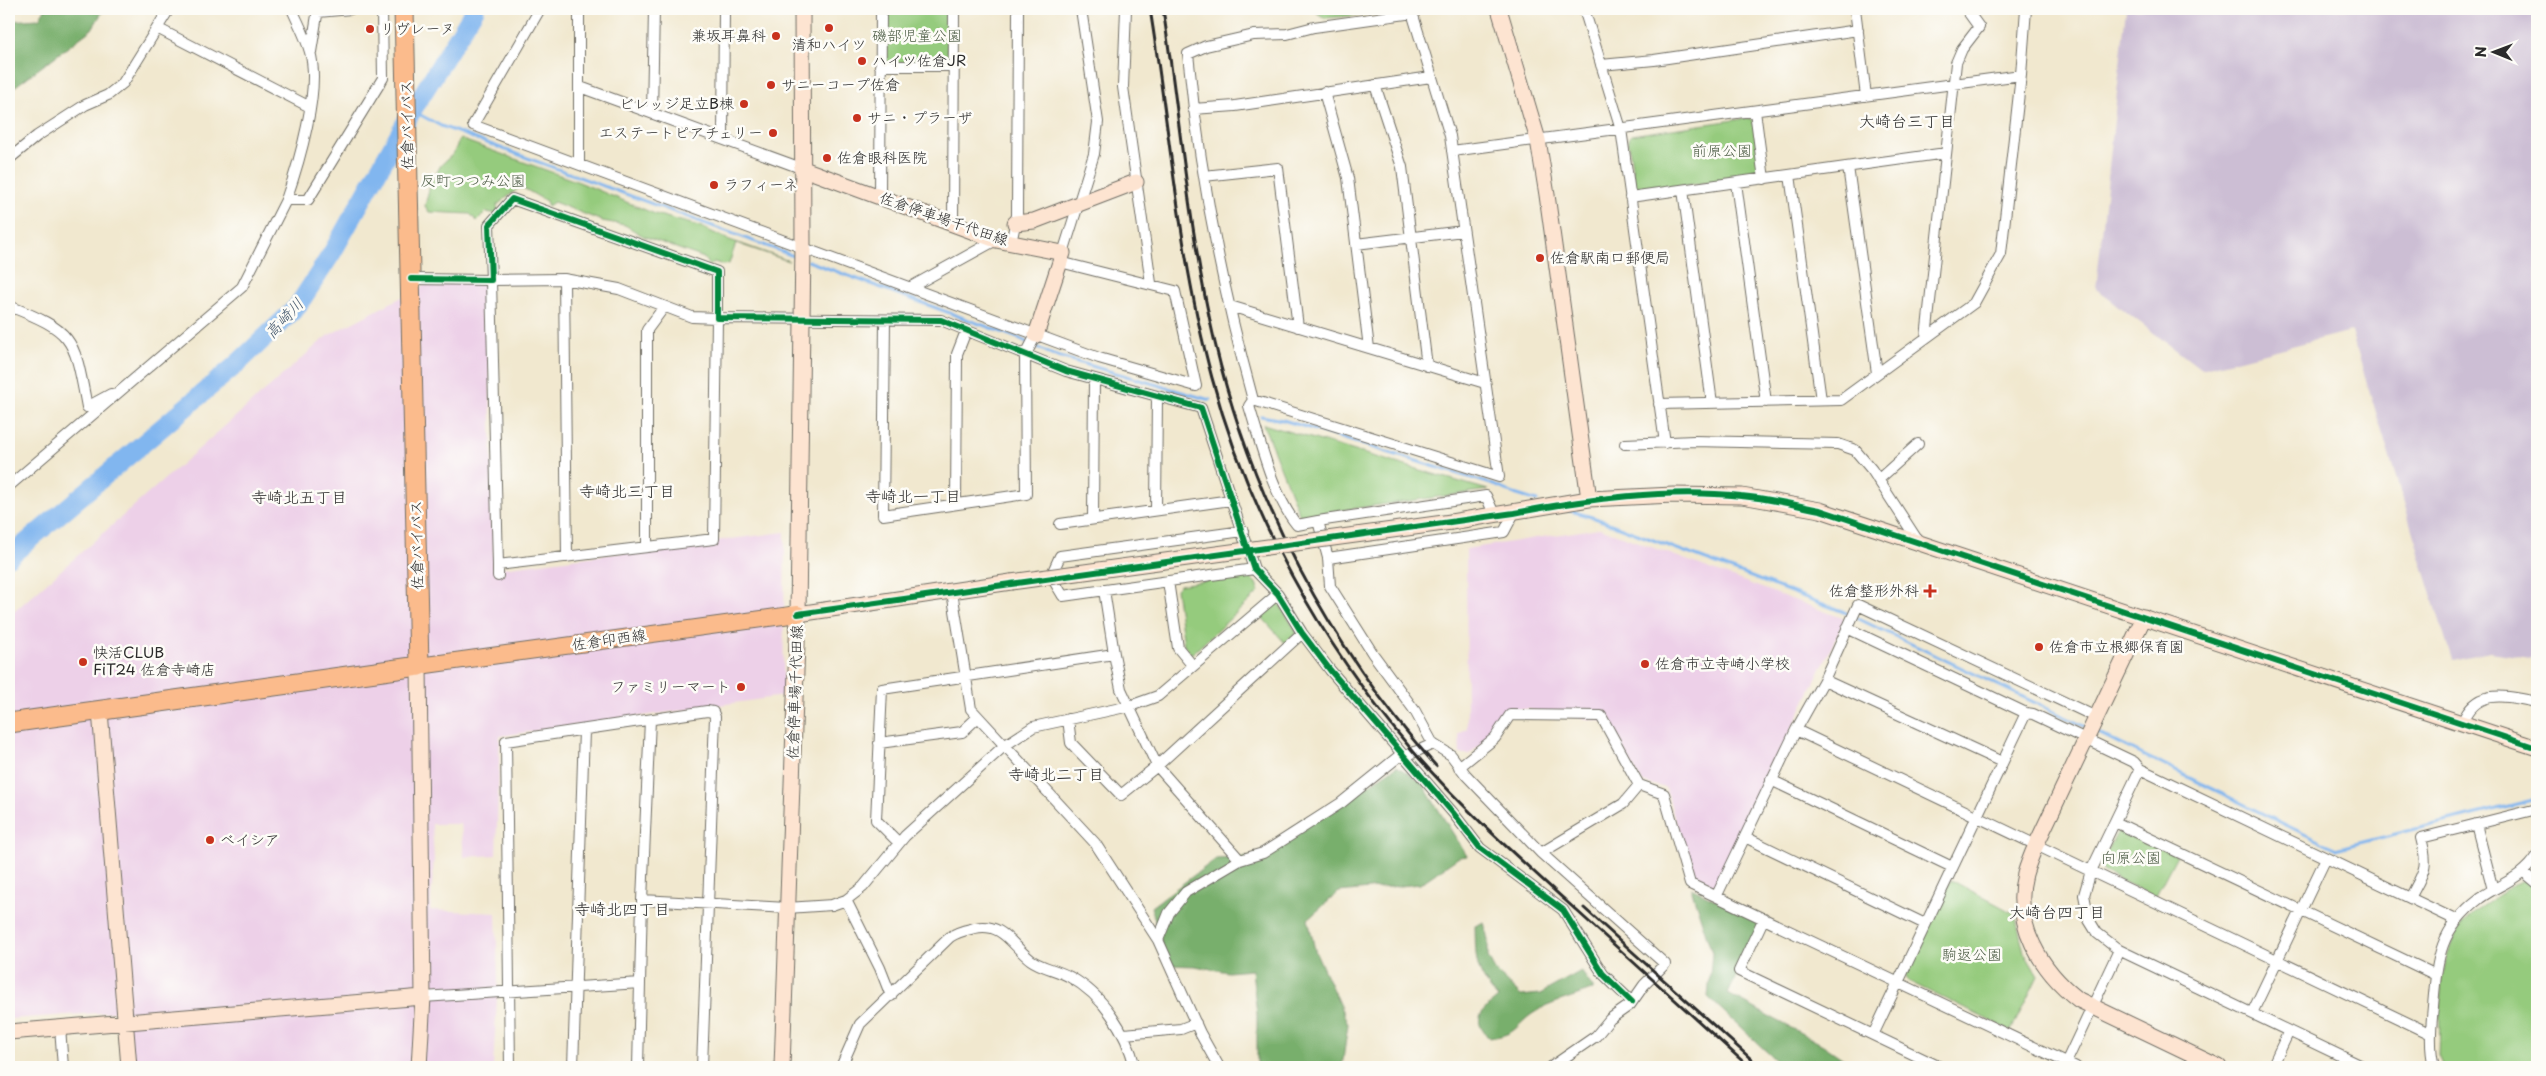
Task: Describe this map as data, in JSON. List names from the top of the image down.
{
  "streets": {
    "highway": ["佐倉バイパス"],
    "main road": ["佐倉印西線"],
    "street": ["佐倉停車場千代田線"]
  },
  "crossings": [
    ["佐倉バイパス", "佐倉印西線"],
    ["佐倉停車場千代田線", "佐倉印西線"]
  ],
  "districts": [
    "大崎台三丁目",
    "寺崎北三丁目",
    "寺崎北一丁目",
    "寺崎北五丁目",
    "寺崎北二丁目",
    "寺崎北四丁目",
    "大崎台四丁目"
  ],
  "water": ["高崎川"],
  "parks": [
    "磯部児童公園",
    "前原公園",
    "反町つつみ公園",
    "向原公園",
    "駒返公園"
  ],
  "places": {
    "other": [
      "清和ハイツ",
      "リヴレーヌ",
      "兼坂耳鼻科",
      "ハイツ佐倉JR",
      "サニーコープ佐倉",
      "ビレッジ足立B棟",
      "サニ・プラーザ",
      "エステートピアチェリー",
      "佐倉眼科医院",
      "ラフィーネ",
      "佐倉駅南口郵便局",
      "佐倉市立根郷保育園",
      "快活CLUB FiT24 佐倉寺崎店",
      "佐倉市立寺崎小学校",
      "ファミリーマート",
      "ベイシア"
    ],
    "health": ["佐倉整形外科"]
  },
  "north": "left"
}
